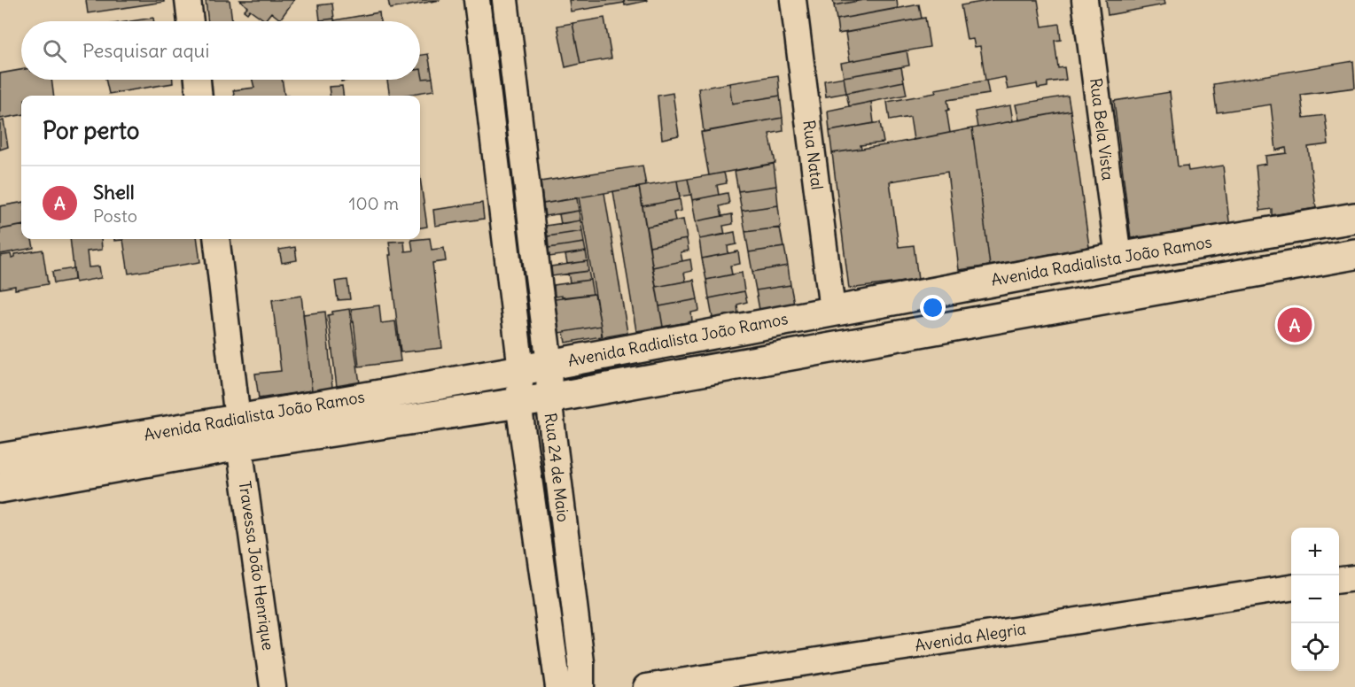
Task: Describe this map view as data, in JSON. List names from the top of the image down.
{
  "streets": {
    "main road": ["Avenida Radialista João Ramos"],
    "street": [
      "Rua Bela Vista",
      "Rua Natal",
      "Rua 24 de Maio",
      "Travessa João Henrique",
      "Avenida Alegria"
    ]
  },
  "crossings": [
    ["Rua Bela Vista", "Avenida Radialista João Ramos"],
    ["Rua Natal", "Avenida Radialista João Ramos"],
    ["Avenida Radialista João Ramos", "Rua 24 de Maio"],
    ["Avenida Radialista João Ramos", "Travessa João Henrique"]
  ],
  "page": {
    "search": "Pesquisar aqui",
    "heading": "Por perto",
    "list": [
      {
        "mark": "A",
        "name": "Shell",
        "note": "Posto",
        "value": "100 m"
      }
    ],
    "pins": "A",
    "map_buttons": ["+", "−"]
  }
}
